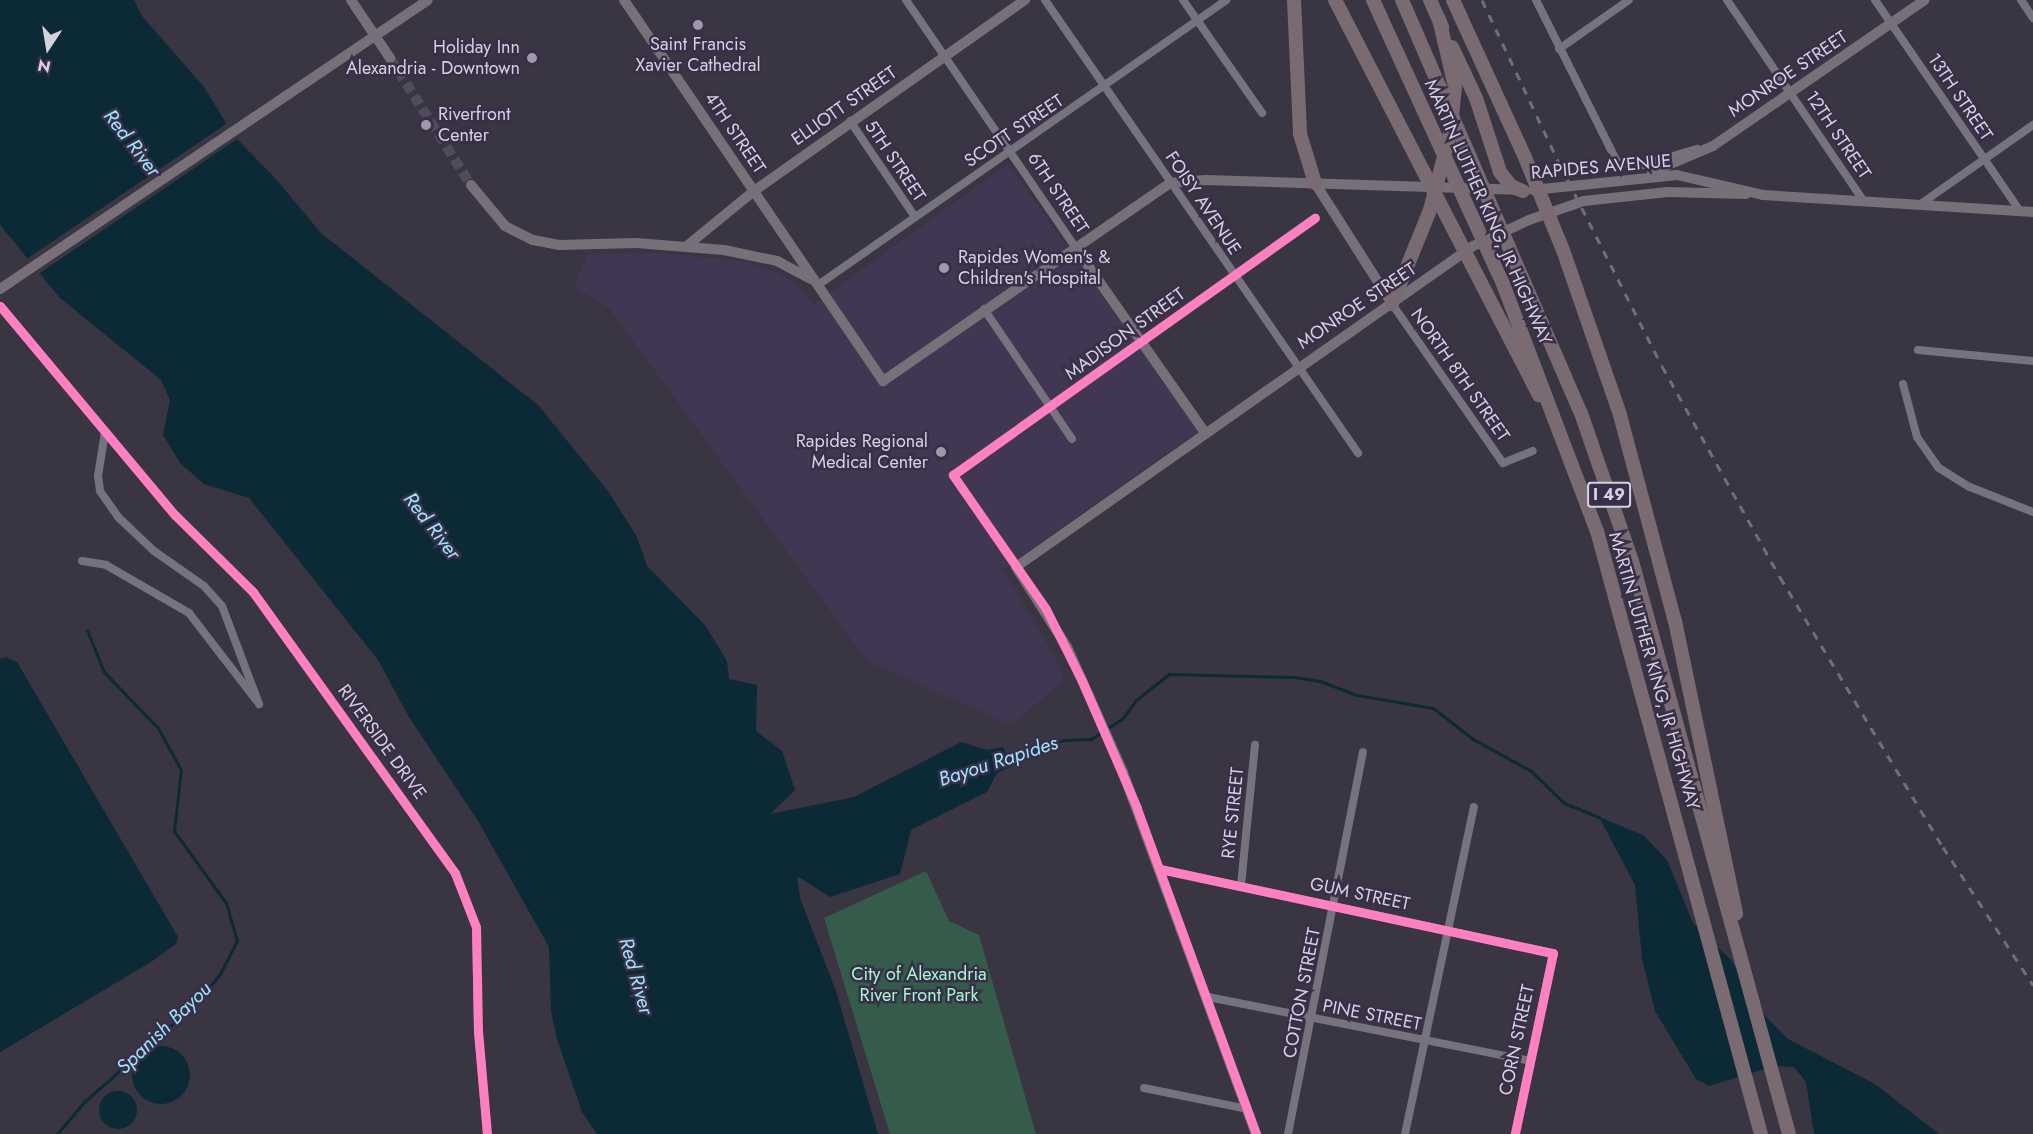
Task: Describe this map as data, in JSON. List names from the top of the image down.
{
  "streets": {
    "highway": ["MARTIN LUTHER KING, JR HIGHWAY", "I 49"],
    "main road": [
      "MONROE STREET",
      "ELLIOTT STREET",
      "4TH STREET",
      "RAPIDES AVENUE",
      "6TH STREET"
    ],
    "street": [
      "13TH STREET",
      "SCOTT STREET",
      "12TH STREET",
      "5TH STREET",
      "FOISY AVENUE",
      "MADISON STREET",
      "NORTH 8TH STREET",
      "RIVERSIDE DRIVE",
      "RYE STREET",
      "GUM STREET",
      "COTTON STREET",
      "PINE STREET",
      "CORN STREET"
    ]
  },
  "crossings": [
    ["MONROE STREET", "13TH STREET"],
    ["MONROE STREET", "12TH STREET"],
    ["MONROE STREET", "RAPIDES AVENUE"],
    ["MONROE STREET", "6TH STREET"],
    ["MONROE STREET", "FOISY AVENUE"],
    ["MONROE STREET", "MADISON STREET"],
    ["MONROE STREET", "NORTH 8TH STREET"],
    ["13TH STREET", "RAPIDES AVENUE"],
    ["ELLIOTT STREET", "4TH STREET"],
    ["ELLIOTT STREET", "5TH STREET"],
    ["ELLIOTT STREET", "6TH STREET"],
    ["SCOTT STREET", "4TH STREET"],
    ["SCOTT STREET", "5TH STREET"],
    ["SCOTT STREET", "6TH STREET"],
    ["SCOTT STREET", "FOISY AVENUE"],
    ["12TH STREET", "RAPIDES AVENUE"],
    ["RAPIDES AVENUE", "FOISY AVENUE"],
    ["6TH STREET", "MADISON STREET"],
    ["FOISY AVENUE", "MADISON STREET"],
    ["RYE STREET", "GUM STREET"],
    ["GUM STREET", "COTTON STREET"],
    ["GUM STREET", "CORN STREET"],
    ["COTTON STREET", "PINE STREET"],
    ["PINE STREET", "CORN STREET"]
  ],
  "water": ["Red River", "Bayou Rapides", "Spanish Bayou"],
  "parks": ["City of Alexandria River Front Park"],
  "places": [
    "Saint Francis Xavier Cathedral",
    "Holiday Inn Alexandria - Downtown",
    "Riverfront Center",
    "Rapides Women's & Children's Hospital",
    "Rapides Regional Medical Center"
  ],
  "north": "bottom"
}
